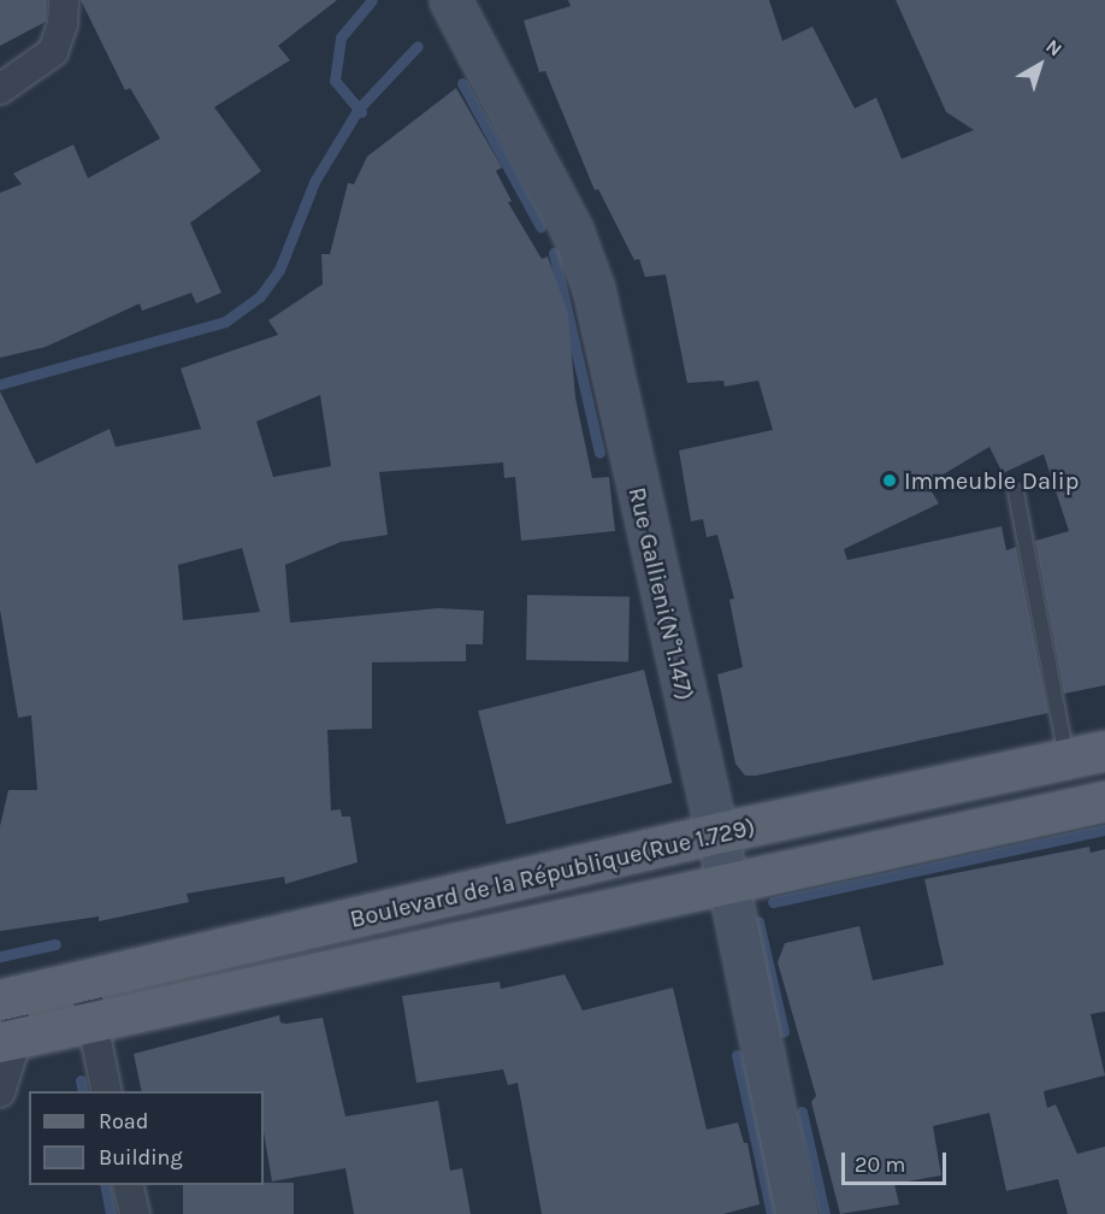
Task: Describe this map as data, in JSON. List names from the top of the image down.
{
  "streets": {
    "main road": ["Rue Gallieni(N°1.147)", "Boulevard de la République(Rue 1.729)"]
  },
  "crossings": [
    ["Rue Gallieni(N°1.147)", "Boulevard de la République(Rue 1.729)"]
  ],
  "places": ["Immeuble Dalip"],
  "legend": ["Road", "Building"],
  "scale_bar": "20 m",
  "north": "top right"
}
